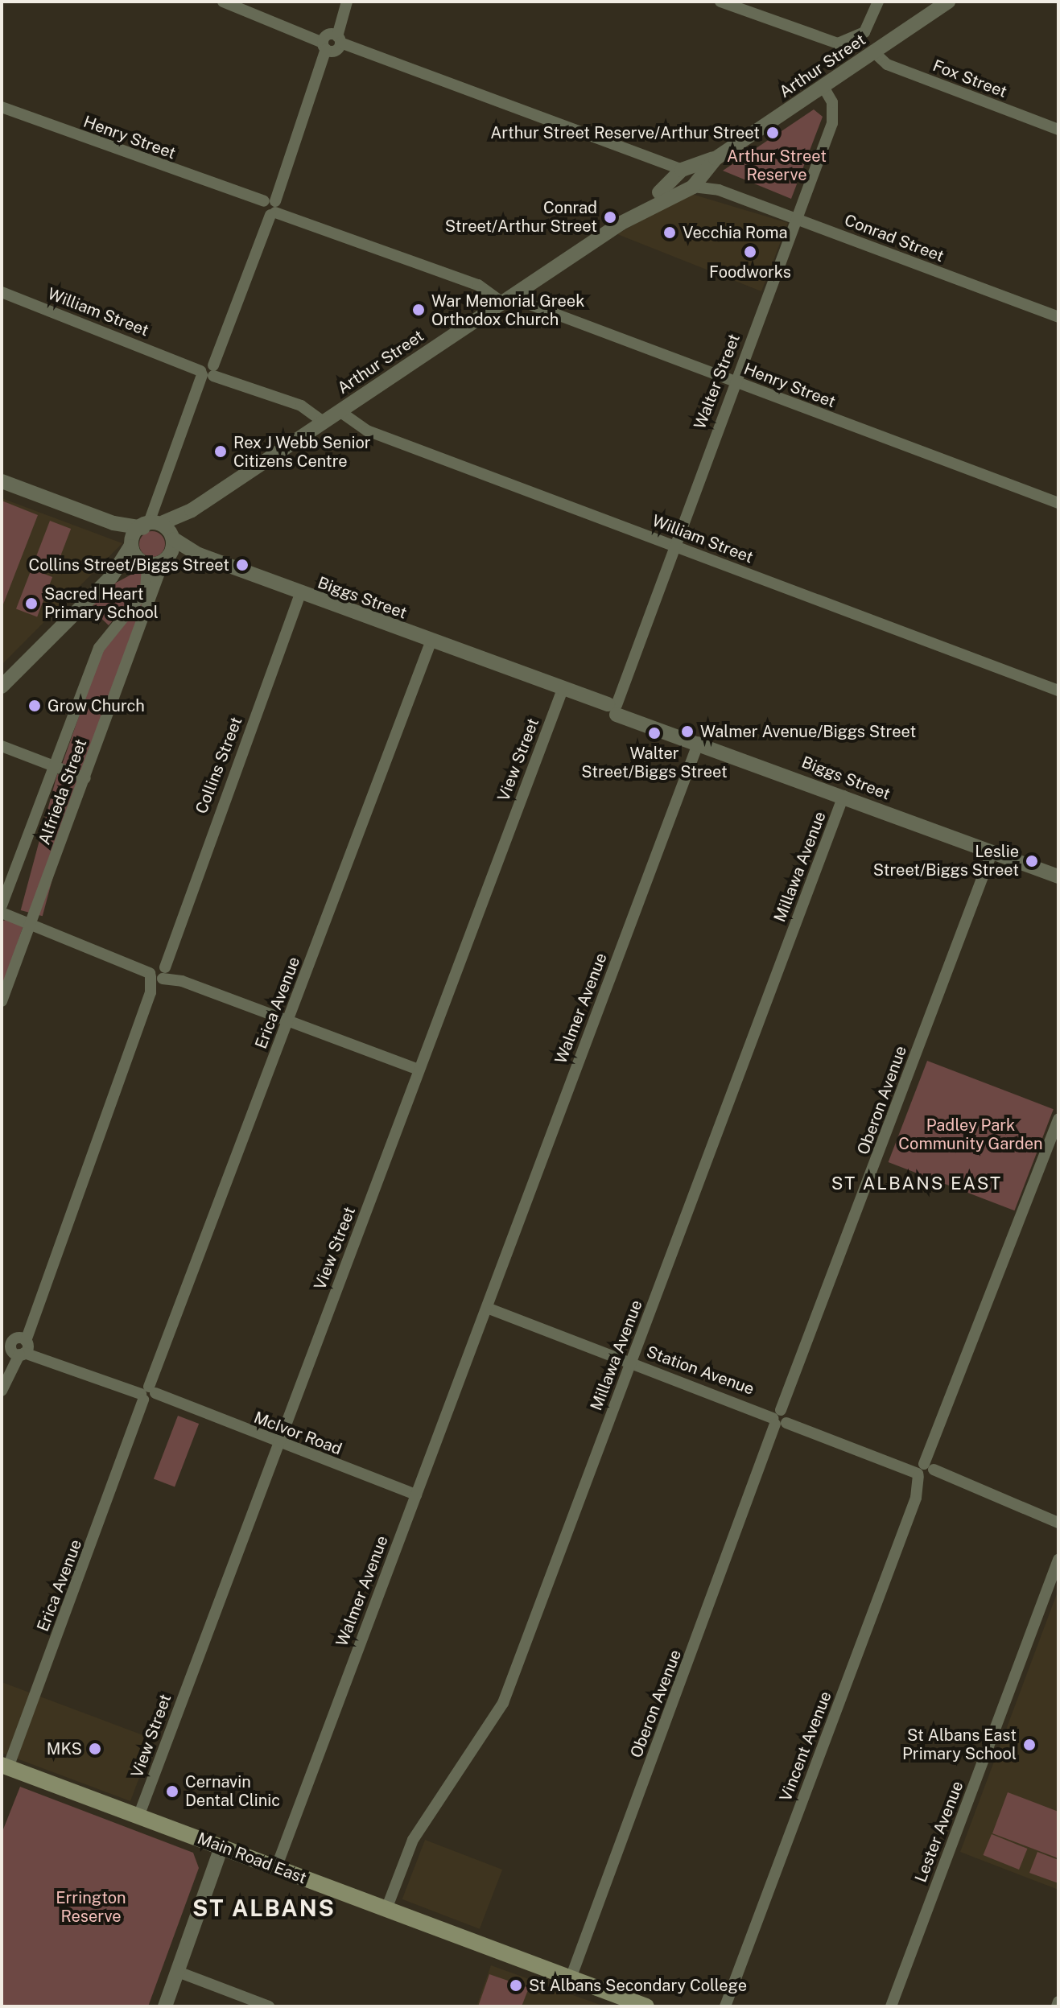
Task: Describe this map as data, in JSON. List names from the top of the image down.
{
  "streets": {
    "main road": ["Main Road East"],
    "street": [
      "Arthur Street",
      "Fox Street",
      "Henry Street",
      "Conrad Street",
      "William Street",
      "Walter Street",
      "Biggs Street",
      "View Street",
      "Collins Street",
      "Alfrieda Street",
      "Millawa Avenue",
      "Erica Avenue",
      "Walmer Avenue",
      "Oberon Avenue",
      "Station Avenue",
      "McIvor Road",
      "Vincent Avenue",
      "Lester Avenue"
    ]
  },
  "crossings": [
    ["Arthur Street", "Fox Street"],
    ["Arthur Street", "Henry Street"],
    ["Arthur Street", "Conrad Street"],
    ["Arthur Street", "William Street"],
    ["Arthur Street", "Walter Street"],
    ["Arthur Street", "Biggs Street"],
    ["Arthur Street", "Alfrieda Street"],
    ["Henry Street", "Walter Street"],
    ["Conrad Street", "Walter Street"],
    ["William Street", "Walter Street"],
    ["Walter Street", "Biggs Street"],
    ["Biggs Street", "View Street"],
    ["Biggs Street", "Collins Street"],
    ["Biggs Street", "Alfrieda Street"],
    ["Biggs Street", "Millawa Avenue"],
    ["Biggs Street", "Erica Avenue"],
    ["Biggs Street", "Walmer Avenue"],
    ["Biggs Street", "Oberon Avenue"],
    ["View Street", "McIvor Road"],
    ["View Street", "Main Road East"],
    ["Collins Street", "McIvor Road"],
    ["Millawa Avenue", "Station Avenue"],
    ["Millawa Avenue", "Main Road East"],
    ["Erica Avenue", "McIvor Road"],
    ["Erica Avenue", "Main Road East"],
    ["Walmer Avenue", "Station Avenue"],
    ["Walmer Avenue", "McIvor Road"],
    ["Walmer Avenue", "Main Road East"],
    ["Oberon Avenue", "Station Avenue"],
    ["Oberon Avenue", "Main Road East"],
    ["Station Avenue", "Vincent Avenue"]
  ],
  "districts": ["ST ALBANS EAST", "ST ALBANS"],
  "parks": ["Arthur Street Reserve", "Padley Park Community Garden", "Errington Reserve"],
  "places": [
    "Arthur Street Reserve/Arthur Street",
    "Conrad Street/Arthur Street",
    "Vecchia Roma",
    "Foodworks",
    "War Memorial Greek Orthodox Church",
    "Rex J Webb Senior Citizens Centre",
    "Collins Street/Biggs Street",
    "Sacred Heart Primary School",
    "Grow Church",
    "Walmer Avenue/Biggs Street",
    "Walter Street/Biggs Street",
    "Leslie Street/Biggs Street",
    "St Albans East Primary School",
    "MKS",
    "Cernavin Dental Clinic",
    "St Albans Secondary College"
  ]
}
